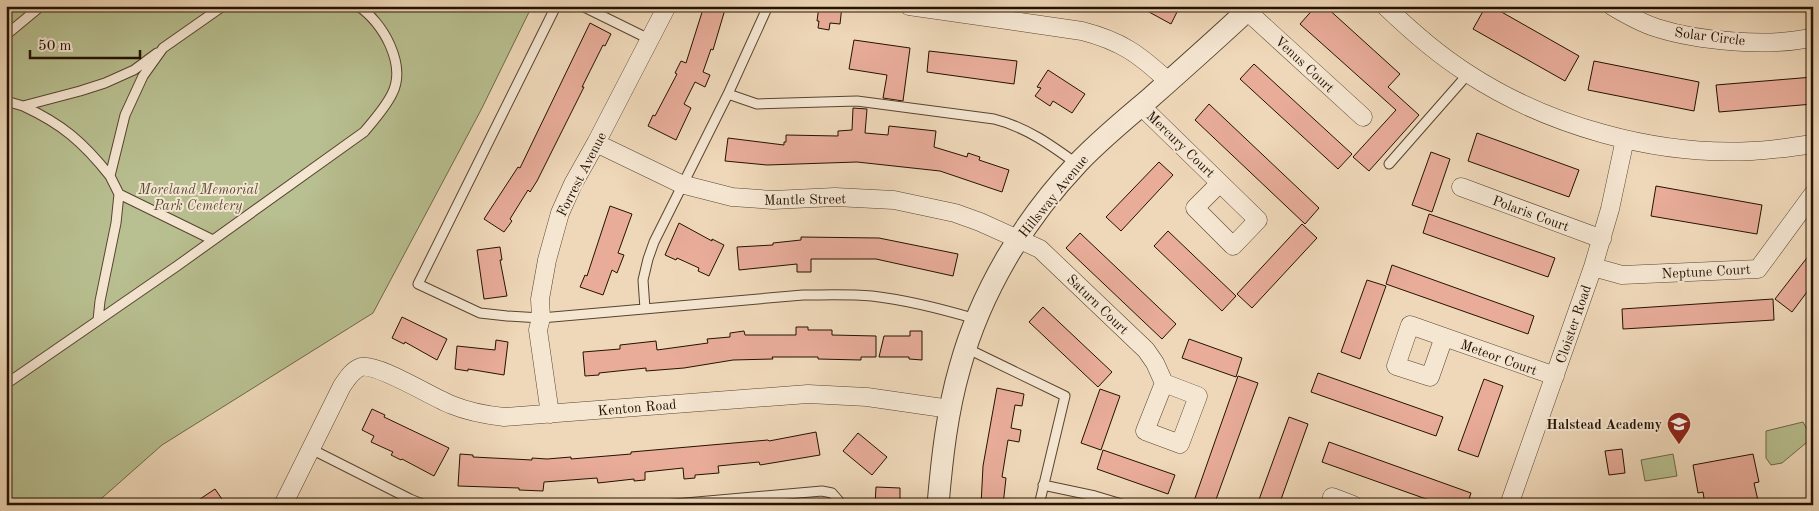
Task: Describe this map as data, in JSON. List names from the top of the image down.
{
  "streets": {
    "street": [
      "Solar Circle",
      "Venus Court",
      "Mercury Court",
      "Forrest Avenue",
      "Hillsway Avenue",
      "Mantle Street",
      "Polaris Court",
      "Neptune Court",
      "Saturn Court",
      "Cloister Road",
      "Meteor Court",
      "Kenton Road"
    ]
  },
  "crossings": [
    ["Venus Court", "Hillsway Avenue"],
    ["Mercury Court", "Hillsway Avenue"],
    ["Forrest Avenue", "Mantle Street"],
    ["Forrest Avenue", "Kenton Road"],
    ["Hillsway Avenue", "Mantle Street"],
    ["Hillsway Avenue", "Saturn Court"],
    ["Hillsway Avenue", "Kenton Road"],
    ["Mantle Street", "Saturn Court"],
    ["Polaris Court", "Cloister Road"],
    ["Neptune Court", "Cloister Road"],
    ["Cloister Road", "Meteor Court"]
  ],
  "parks": ["Moreland Memorial Park Cemetery"],
  "places": {
    "school or university": ["Halstead Academy"]
  },
  "scale_bar": "50 m"
}
